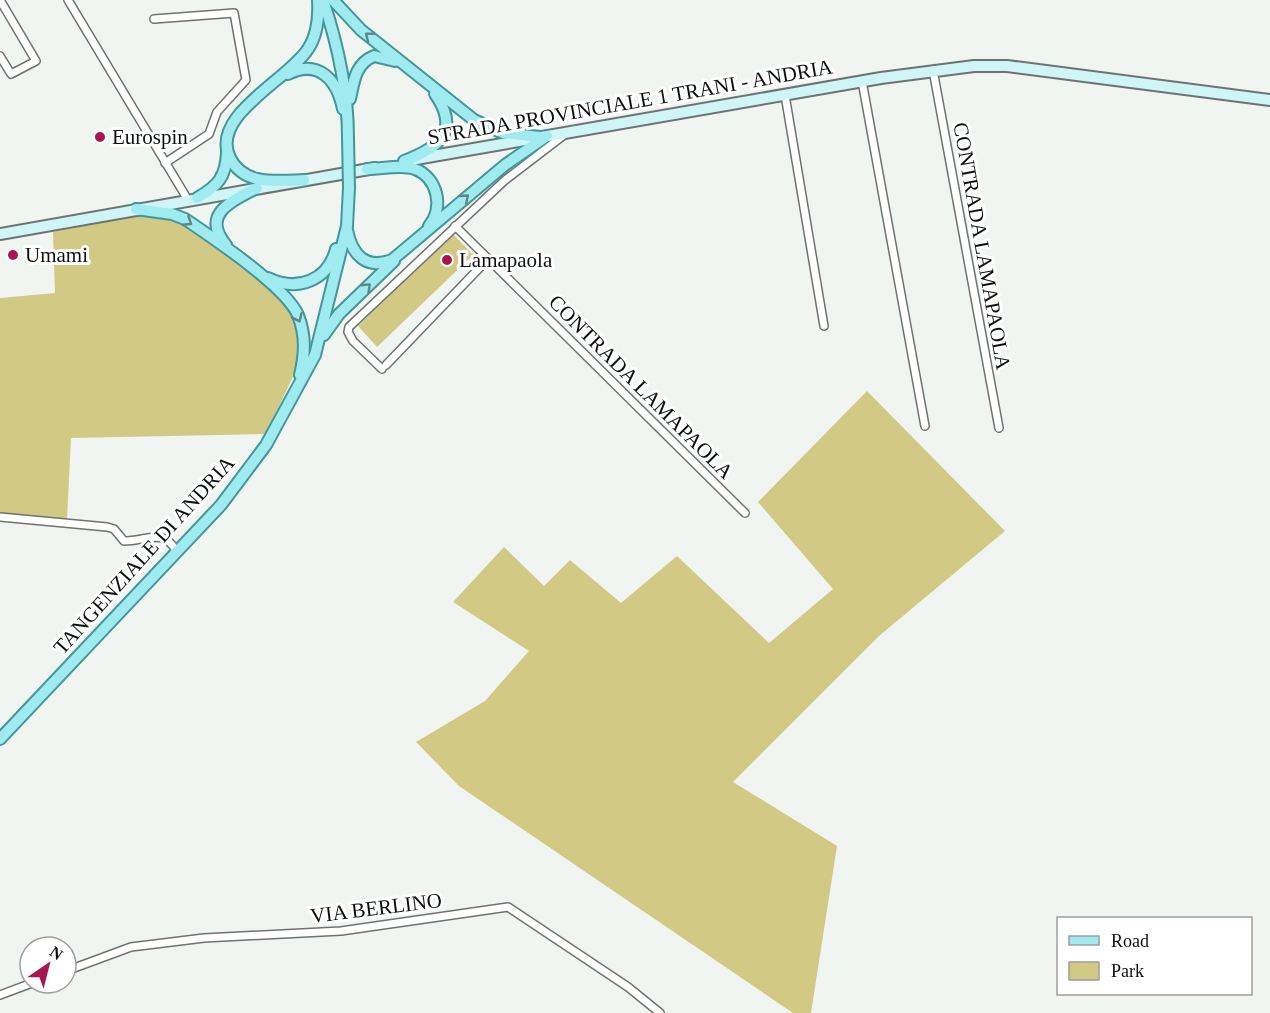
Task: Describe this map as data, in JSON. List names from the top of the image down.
{
  "streets": {
    "main road": ["STRADA PROVINCIALE 1 TRANI - ANDRIA", "TANGENZIALE DI ANDRIA"],
    "street": ["CONTRADA LAMAPAOLA", "VIA BERLINO"]
  },
  "crossings": [
    ["STRADA PROVINCIALE 1 TRANI - ANDRIA", "CONTRADA LAMAPAOLA"]
  ],
  "places": ["Eurospin", "Umami", "Lamapaola"],
  "legend": ["Road", "Park"],
  "north": "top right"
}
